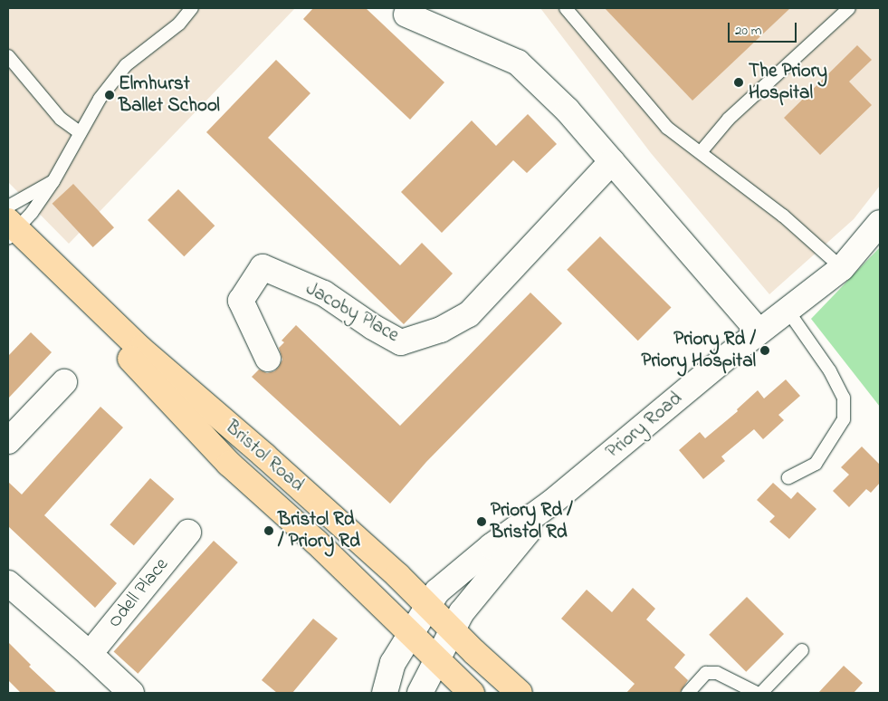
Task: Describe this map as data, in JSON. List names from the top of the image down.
{
  "streets": {
    "highway": ["Bristol Road"],
    "street": ["Jacoby Place", "Priory Road", "Odell Place"]
  },
  "crossings": [
    ["Priory Road", "Bristol Road"]
  ],
  "places": [
    "The Priory Hospital",
    "Elmhurst Ballet School",
    "Priory Rd / Priory Hospital",
    "Priory Rd / Bristol Rd",
    "Bristol Rd / Priory Rd"
  ],
  "scale_bar": "20 m"
}
